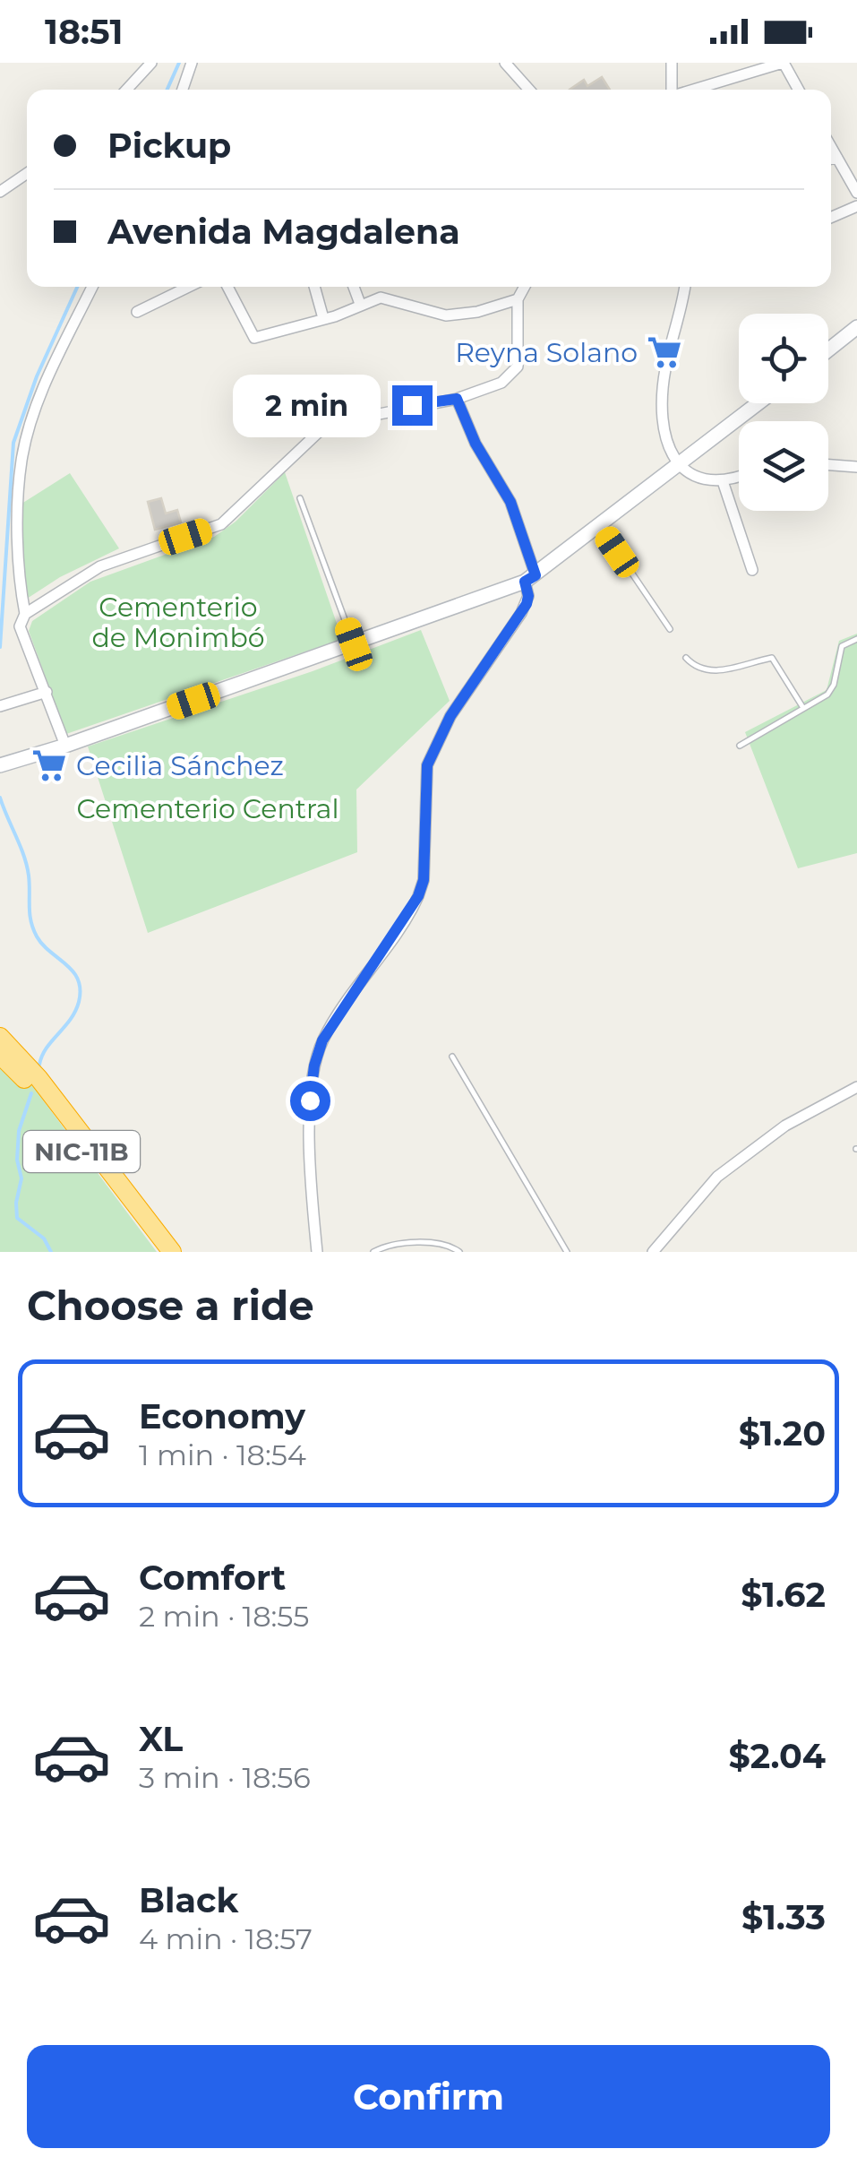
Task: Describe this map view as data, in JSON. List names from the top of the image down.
{
  "streets": {
    "highway": ["NIC-11B"]
  },
  "parks": ["Cementerio de Monimbó", "Cementerio Central"],
  "places": {
    "supermarket": ["Reyna Solano", "Cecilia Sánchez"]
  },
  "page": {
    "status": "18:51",
    "banner": ["Pickup", "Avenida Magdalena"],
    "bubble": "2 min",
    "heading": "Choose a ride",
    "list": [
      {
        "name": "Economy",
        "note": "1 min · 18:54",
        "value": "$1.20"
      },
      {
        "name": "Comfort",
        "note": "2 min · 18:55",
        "value": "$1.62"
      },
      {
        "name": "XL",
        "note": "3 min · 18:56",
        "value": "$2.04"
      },
      {
        "name": "Black",
        "note": "4 min · 18:57",
        "value": "$1.33"
      }
    ],
    "buttons": "Confirm"
  }
}
